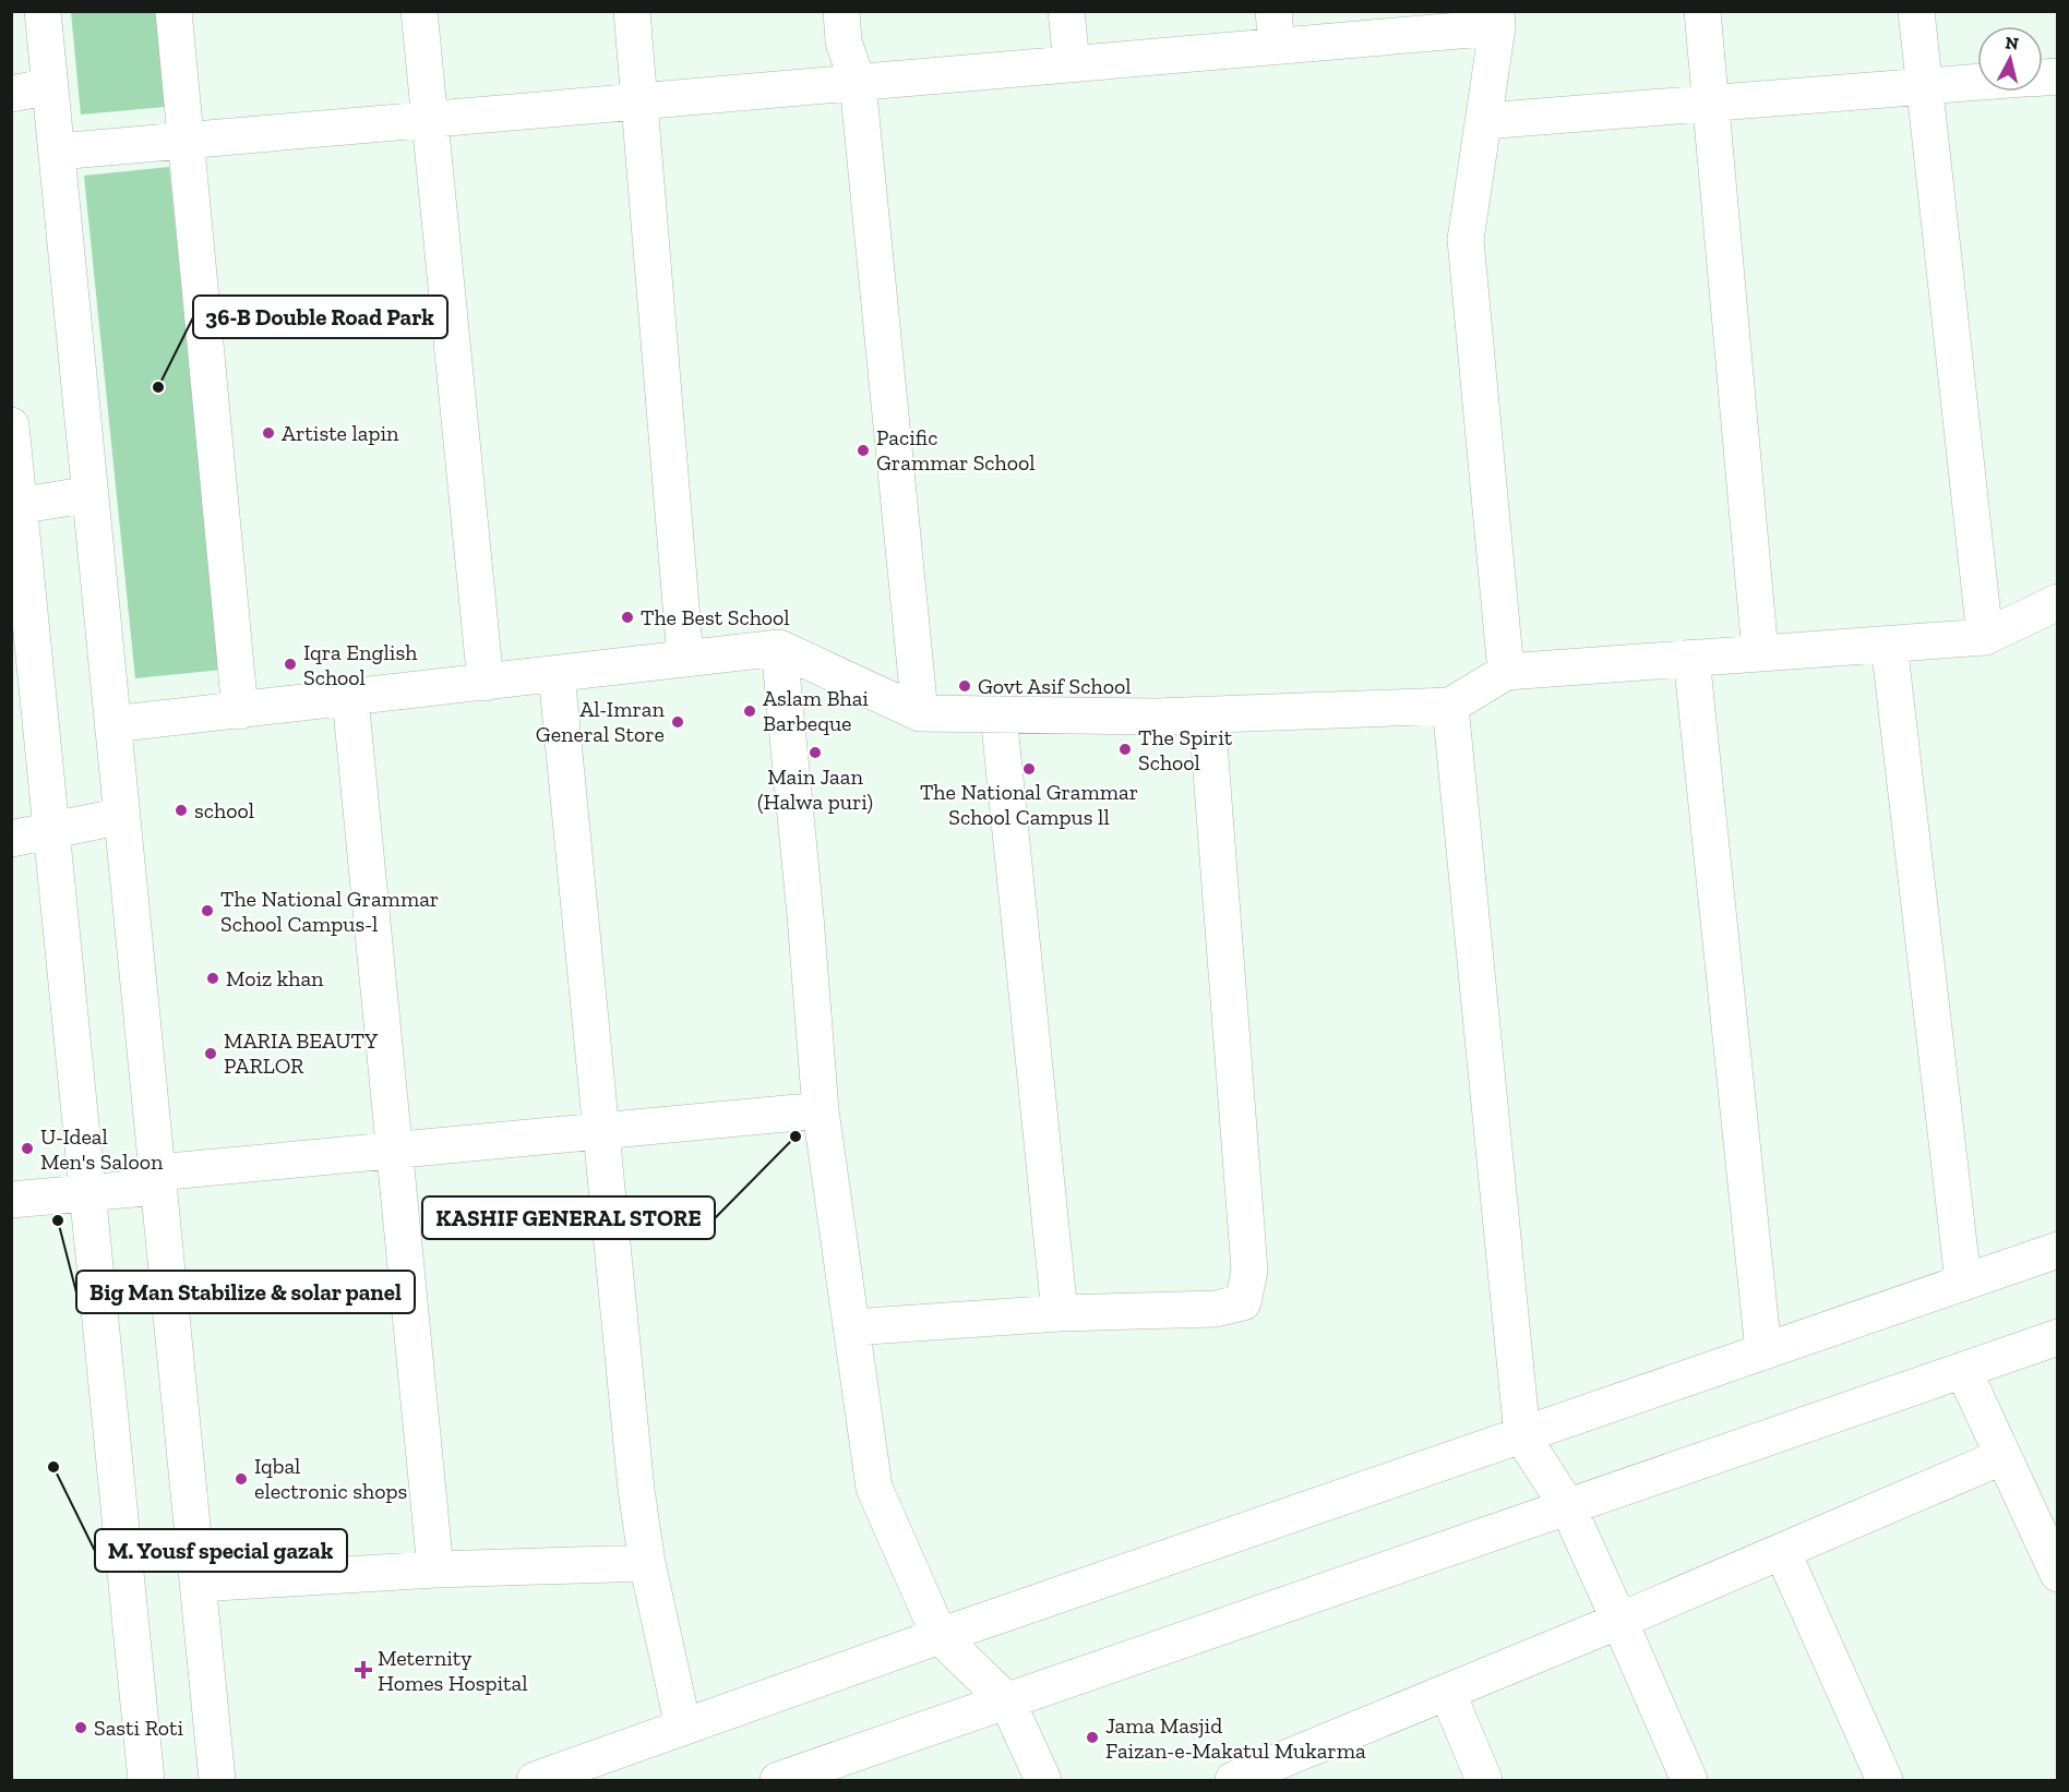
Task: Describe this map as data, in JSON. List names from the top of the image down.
{
  "places": {
    "other": [
      "36-B Double Road Park",
      "Artiste lapin",
      "Pacific Grammar School",
      "The Best School",
      "Iqra English School",
      "Govt Asif School",
      "Aslam Bhai Barbeque",
      "Al-Imran General Store",
      "The Spirit School",
      "Main Jaan (Halwa puri)",
      "The National Grammar School Campus ll",
      "school",
      "The National Grammar School Campus-l",
      "Moiz khan",
      "MARIA BEAUTY PARLOR",
      "KASHIF GENERAL STORE",
      "U-Ideal Men's Saloon",
      "Big Man Stabilize & solar panel",
      "M. Yousf special gazak",
      "Iqbal electronic shops",
      "Sasti Roti",
      "Jama Masjid Faizan-e-Makatul Mukarma"
    ],
    "health": ["Meternity Homes Hospital"]
  },
  "north": "top"
}
